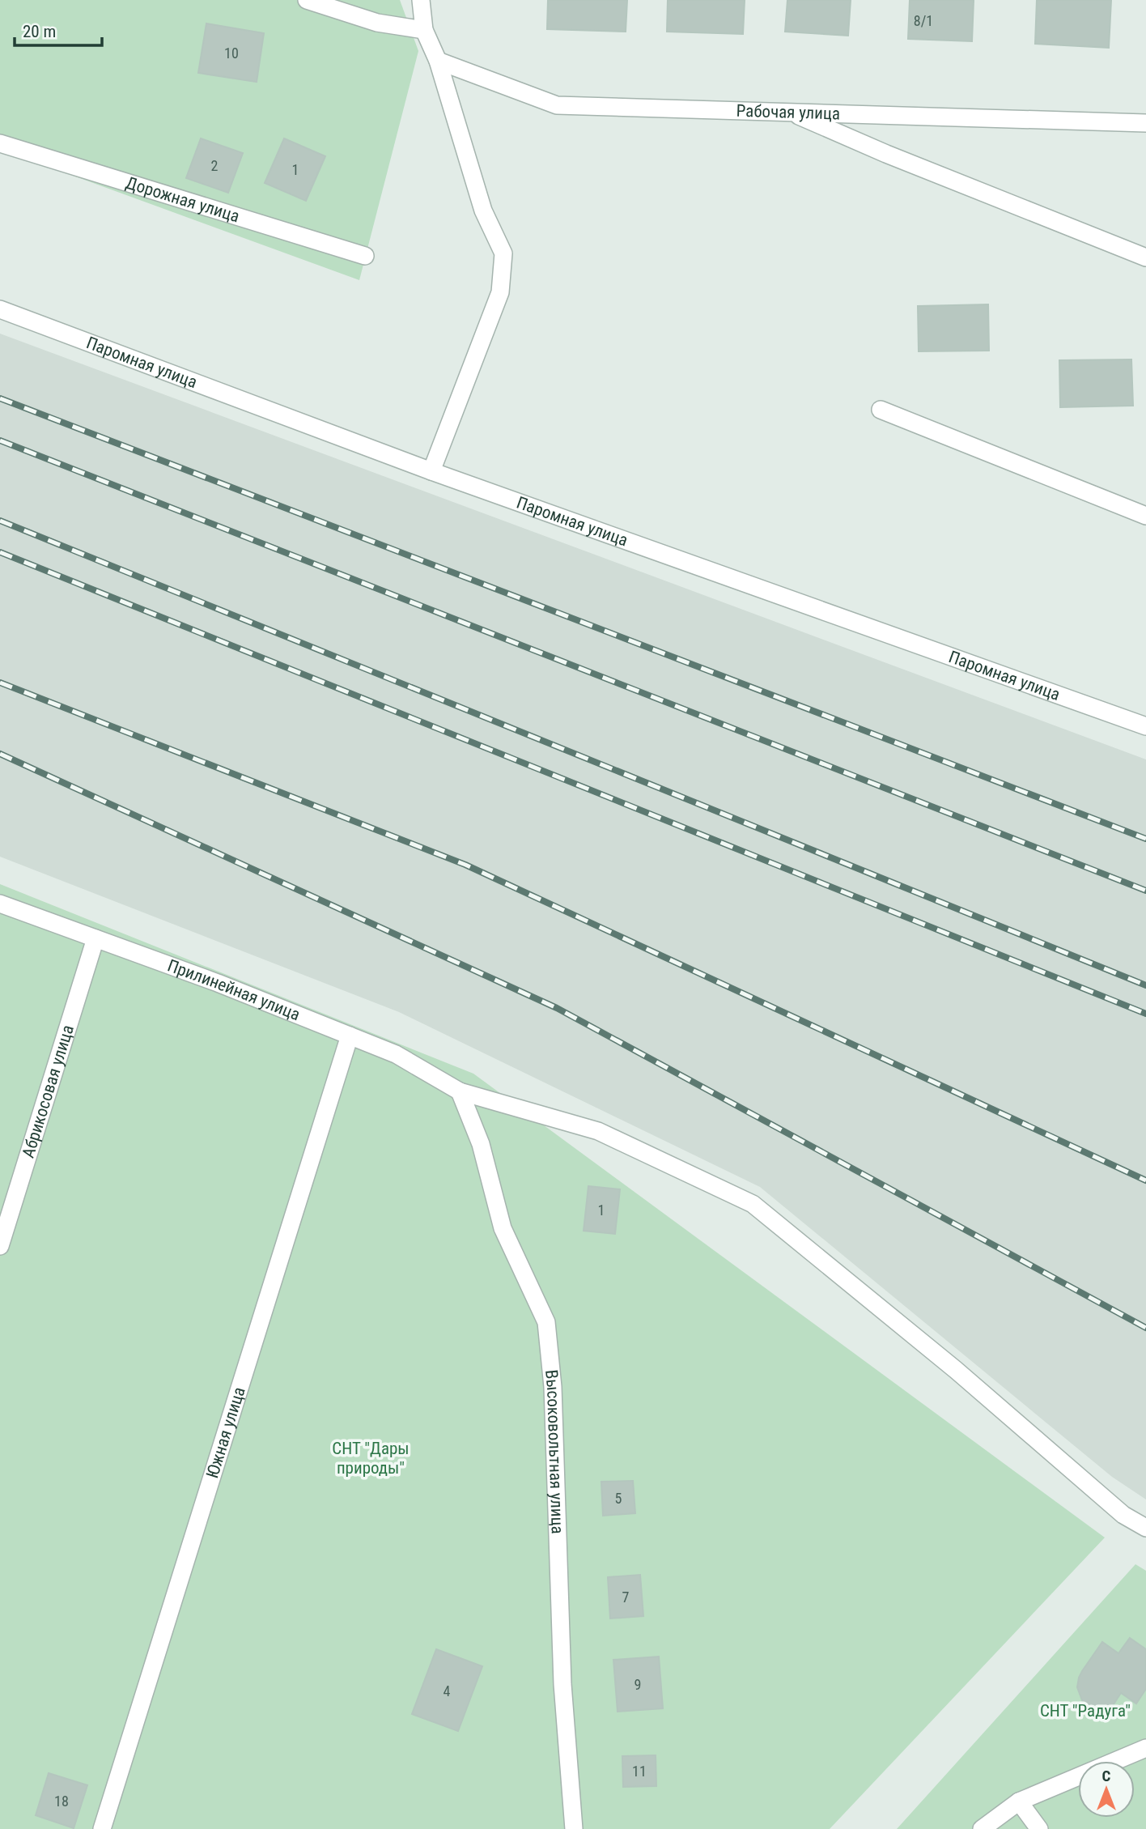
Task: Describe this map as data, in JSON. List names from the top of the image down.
{
  "streets": {
    "street": [
      "Рабочая улица",
      "Дорожная улица",
      "Паромная улица",
      "Прилинейная улица",
      "Абрикосовая улица",
      "Южная улица",
      "Высоковольтная улица"
    ]
  },
  "crossings": [
    ["Прилинейная улица", "Абрикосовая улица"],
    ["Прилинейная улица", "Южная улица"],
    ["Прилинейная улица", "Высоковольтная улица"]
  ],
  "parks": ["СНТ \"Дары природы\"", "СНТ \"Радуга\""],
  "house_numbers": [
    "8/1",
    "10",
    "2",
    "1",
    "1",
    "5",
    "7",
    "9",
    "4",
    "11",
    "18"
  ],
  "scale_bar": "20 m",
  "north": "top"
}
